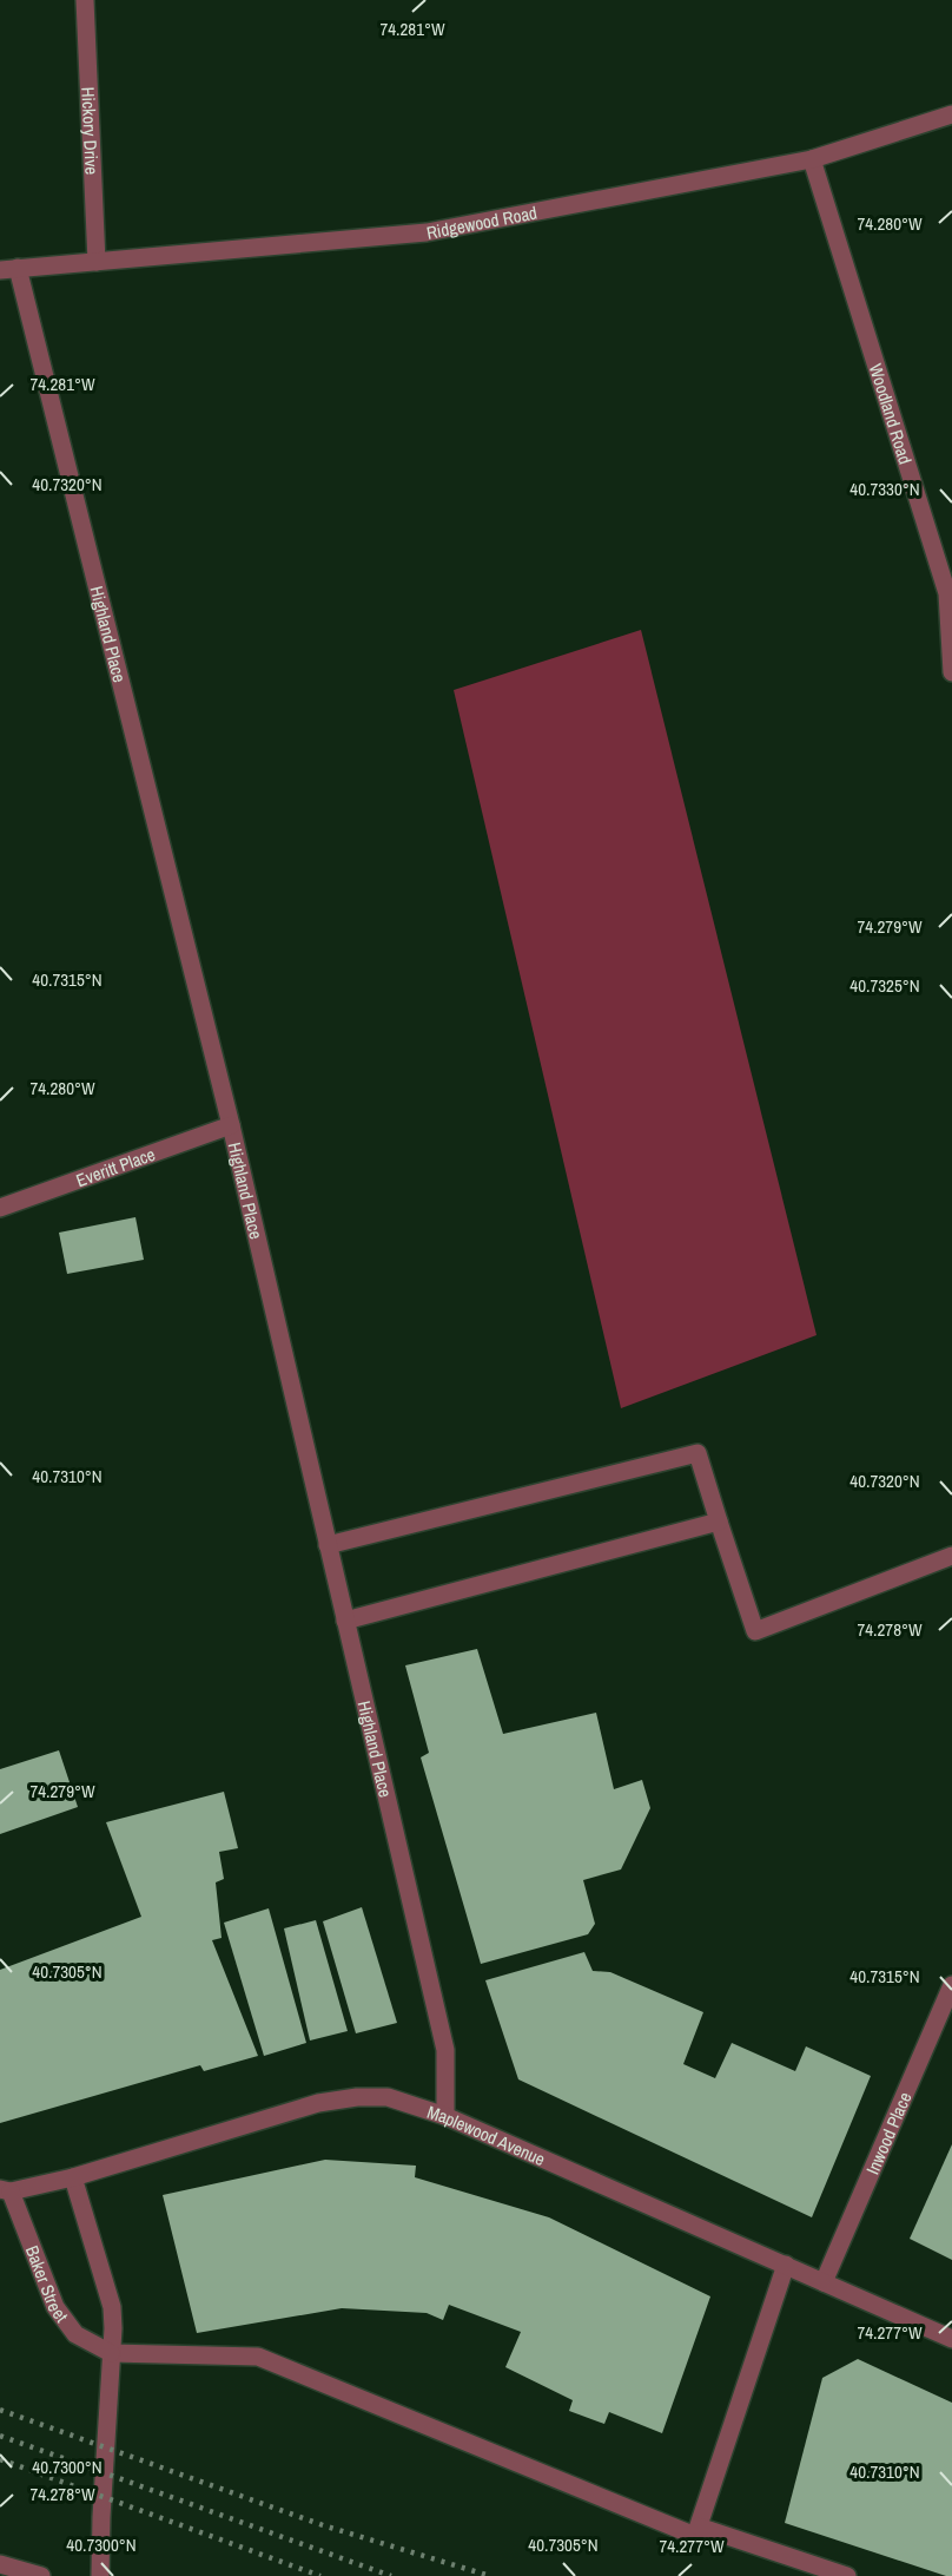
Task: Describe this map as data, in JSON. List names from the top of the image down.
{
  "streets": {
    "street": [
      "Hickory Drive",
      "Ridgewood Road",
      "Woodland Road",
      "Highland Place",
      "Everitt Place",
      "Inwood Place",
      "Maplewood Avenue",
      "Baker Street"
    ]
  },
  "crossings": [
    ["Hickory Drive", "Ridgewood Road"],
    ["Ridgewood Road", "Woodland Road"],
    ["Ridgewood Road", "Highland Place"],
    ["Highland Place", "Everitt Place"],
    ["Highland Place", "Maplewood Avenue"],
    ["Inwood Place", "Maplewood Avenue"],
    ["Maplewood Avenue", "Baker Street"]
  ],
  "coordinates": [
    "74.281°W",
    "74.280°W",
    "40.7320°N",
    "40.7330°N",
    "74.279°W",
    "40.7315°N",
    "40.7325°N",
    "40.7310°N",
    "74.278°W",
    "40.7305°N",
    "74.277°W",
    "40.7300°N"
  ]
}
